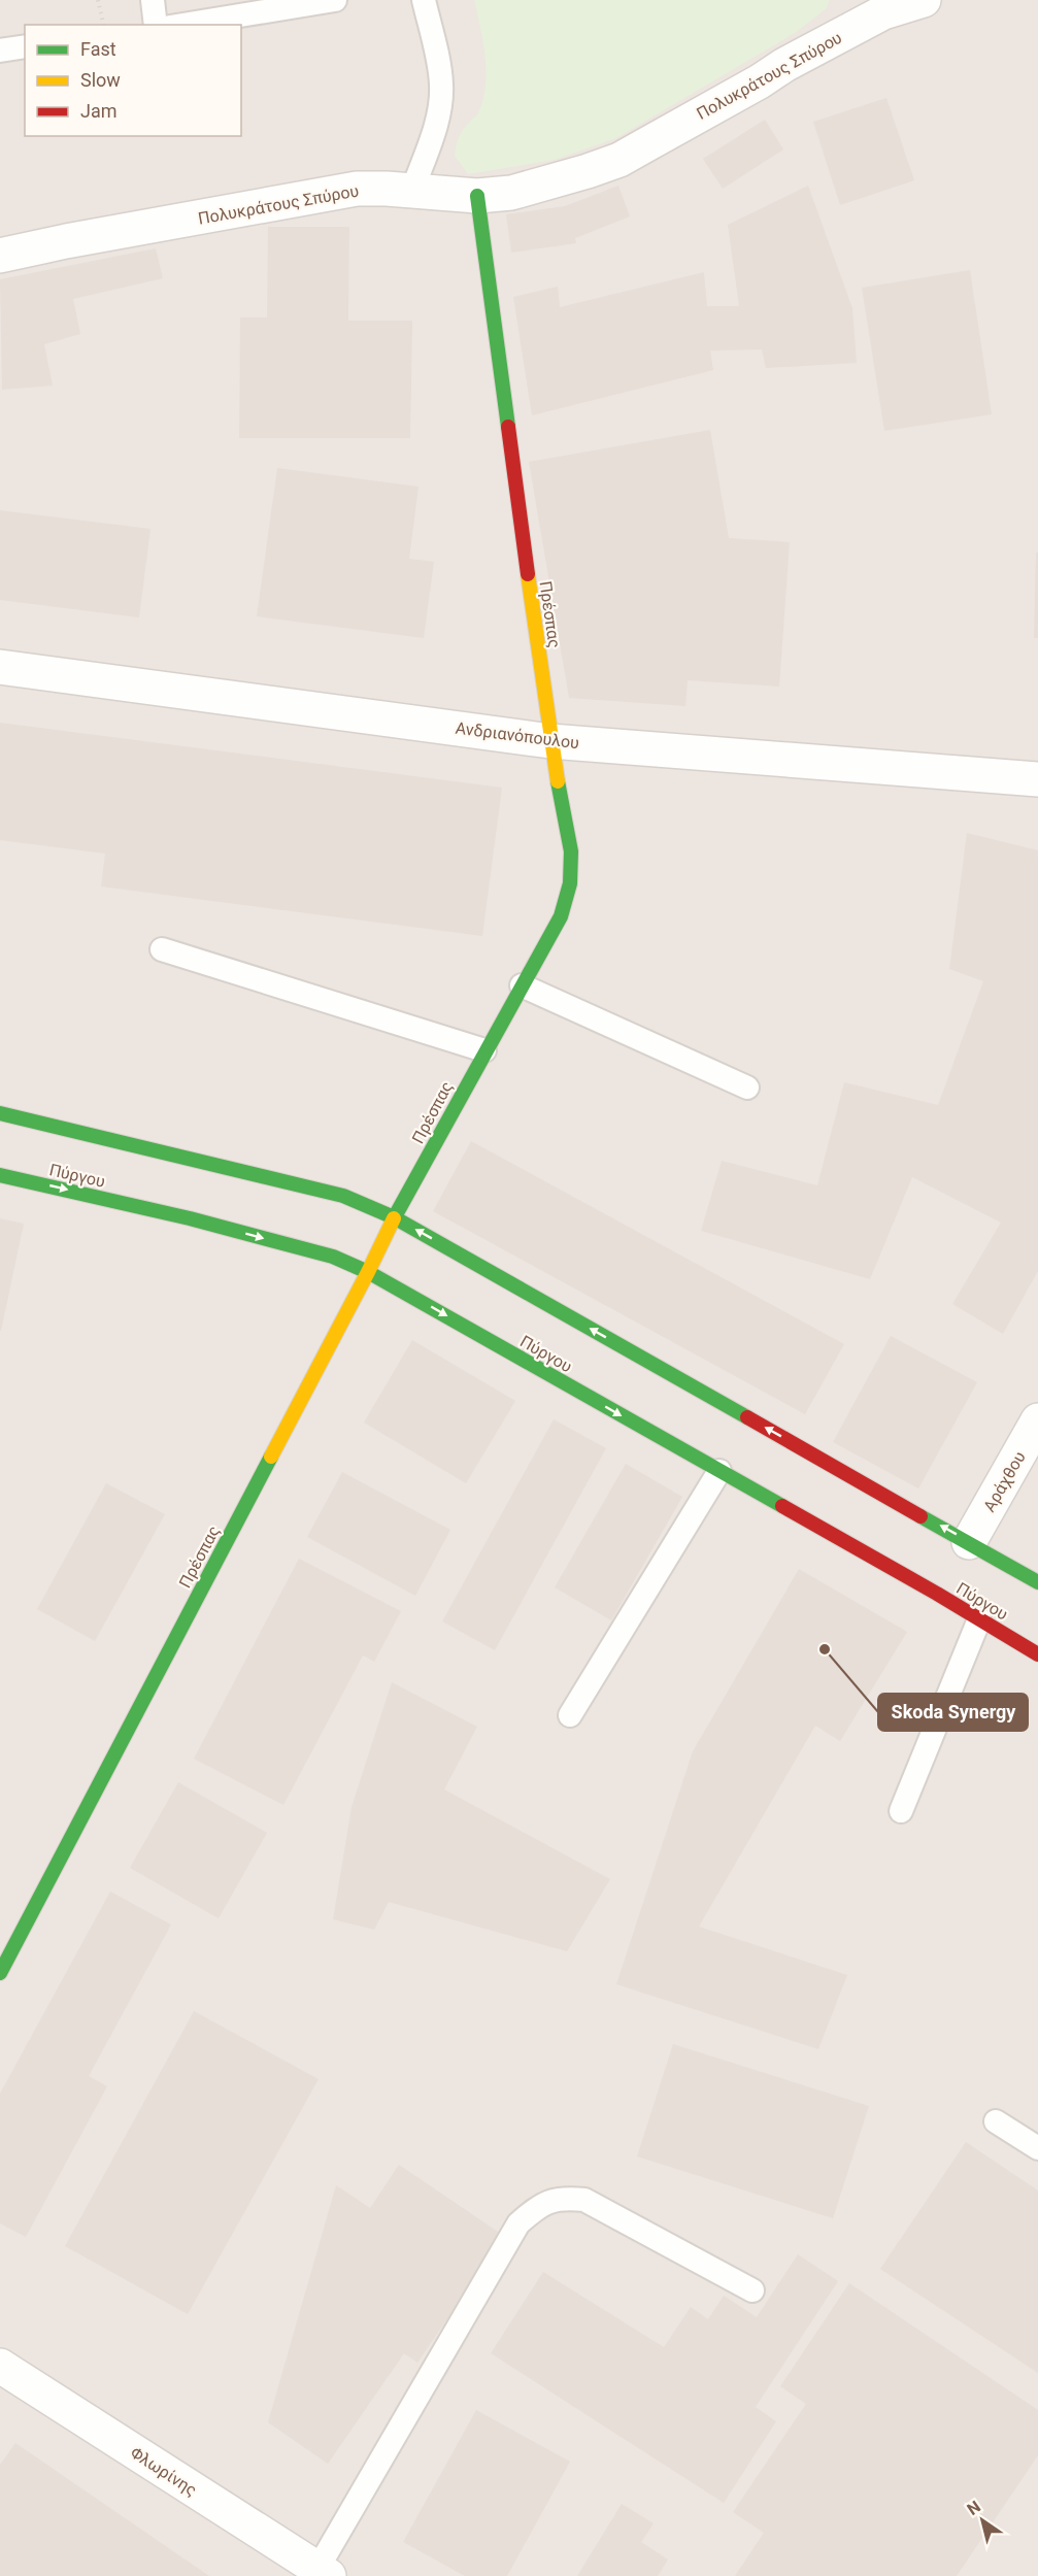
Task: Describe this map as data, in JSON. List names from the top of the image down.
{
  "streets": {
    "street": [
      "Πολυκράτους Σπύρου",
      "Πρέσπας",
      "Ανδριανόπουλου",
      "Πύργου",
      "Αράχθου",
      "Φλωρίνης"
    ]
  },
  "crossings": [
    ["Πολυκράτους Σπύρου", "Πρέσπας"],
    ["Πρέσπας", "Ανδριανόπουλου"],
    ["Πρέσπας", "Πύργου"]
  ],
  "places": ["Skoda Synergy"],
  "legend": ["Fast", "Slow", "Jam"],
  "north": "top left"
}
